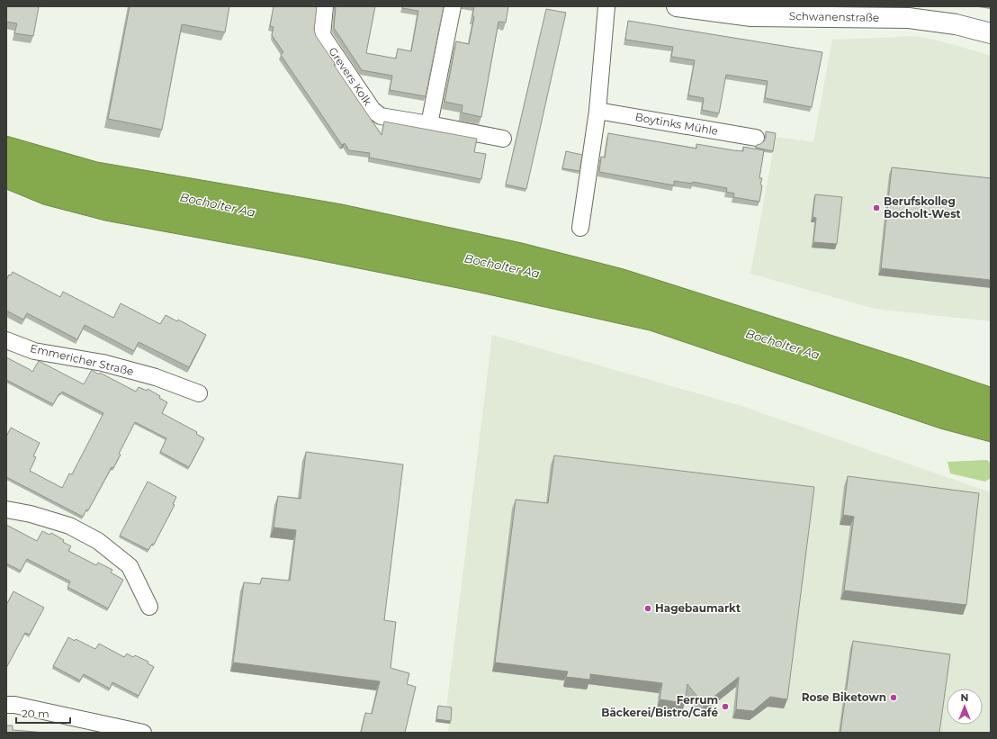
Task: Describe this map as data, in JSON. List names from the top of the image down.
{
  "streets": {
    "street": [
      "Schwanenstraße",
      "Grevers Kolk",
      "Boytinks Mühle",
      "Emmericher Straße"
    ]
  },
  "water": ["Bocholter Aa"],
  "places": [
    "Berufskolleg Bocholt-West",
    "Hagebaumarkt",
    "Rose Biketown",
    "Ferrum Bäckerei/Bistro/Café"
  ],
  "scale_bar": "20 m",
  "north": "top"
}
